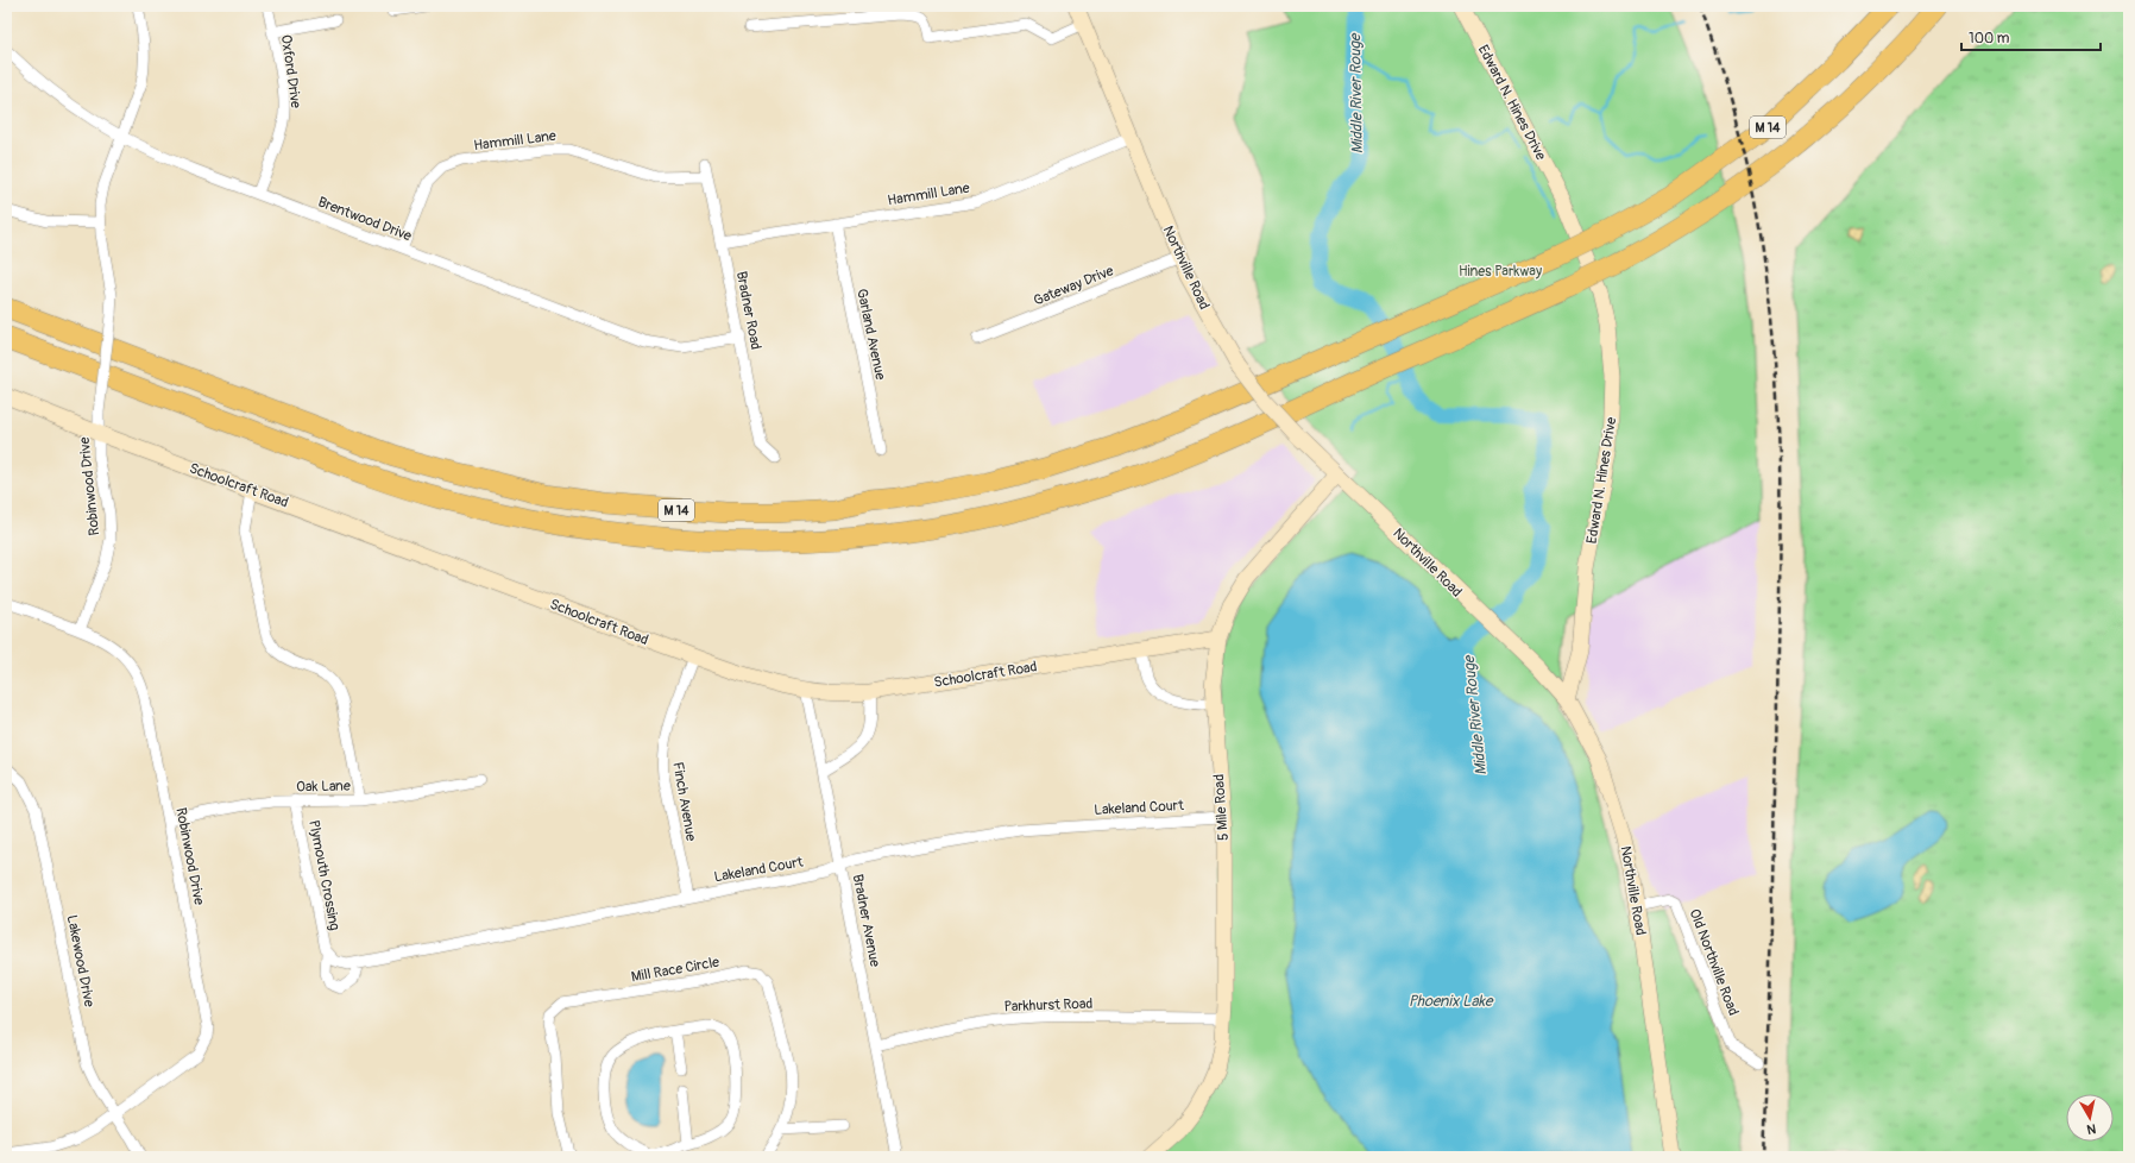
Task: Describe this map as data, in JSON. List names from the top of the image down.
{
  "streets": {
    "highway": ["M 14"],
    "street": [
      "Oxford Drive",
      "Edward N. Hines Drive",
      "Hammill Lane",
      "Brentwood Drive",
      "Northville Road",
      "Gateway Drive",
      "Bradner Road",
      "Garland Avenue",
      "Schoolcraft Road",
      "Robinwood Drive",
      "Oak Lane",
      "Finch Avenue",
      "Lakeland Court",
      "5 Mile Road",
      "Plymouth Crossing",
      "Bradner Avenue",
      "Lakewood Drive",
      "Old Northville Road",
      "Mill Race Circle",
      "Parkhurst Road"
    ]
  },
  "crossings": [
    ["Oxford Drive", "Brentwood Drive"],
    ["Edward N. Hines Drive", "Northville Road"],
    ["Hammill Lane", "Brentwood Drive"],
    ["Hammill Lane", "Northville Road"],
    ["Hammill Lane", "Bradner Road"],
    ["Hammill Lane", "Garland Avenue"],
    ["Brentwood Drive", "Bradner Road"],
    ["Brentwood Drive", "Robinwood Drive"],
    ["Northville Road", "Gateway Drive"],
    ["Northville Road", "5 Mile Road"],
    ["Northville Road", "Old Northville Road"],
    ["Schoolcraft Road", "Robinwood Drive"],
    ["Schoolcraft Road", "Finch Avenue"],
    ["Schoolcraft Road", "5 Mile Road"],
    ["Schoolcraft Road", "Bradner Avenue"],
    ["Robinwood Drive", "Oak Lane"],
    ["Robinwood Drive", "Lakewood Drive"],
    ["Oak Lane", "Plymouth Crossing"],
    ["Finch Avenue", "Lakeland Court"],
    ["Lakeland Court", "5 Mile Road"],
    ["Lakeland Court", "Plymouth Crossing"],
    ["Lakeland Court", "Bradner Avenue"],
    ["5 Mile Road", "Parkhurst Road"],
    ["Bradner Avenue", "Parkhurst Road"]
  ],
  "water": ["Middle River Rouge", "Phoenix Lake"],
  "parks": ["Hines Parkway"],
  "scale_bar": "100 m",
  "north": "bottom"
}
